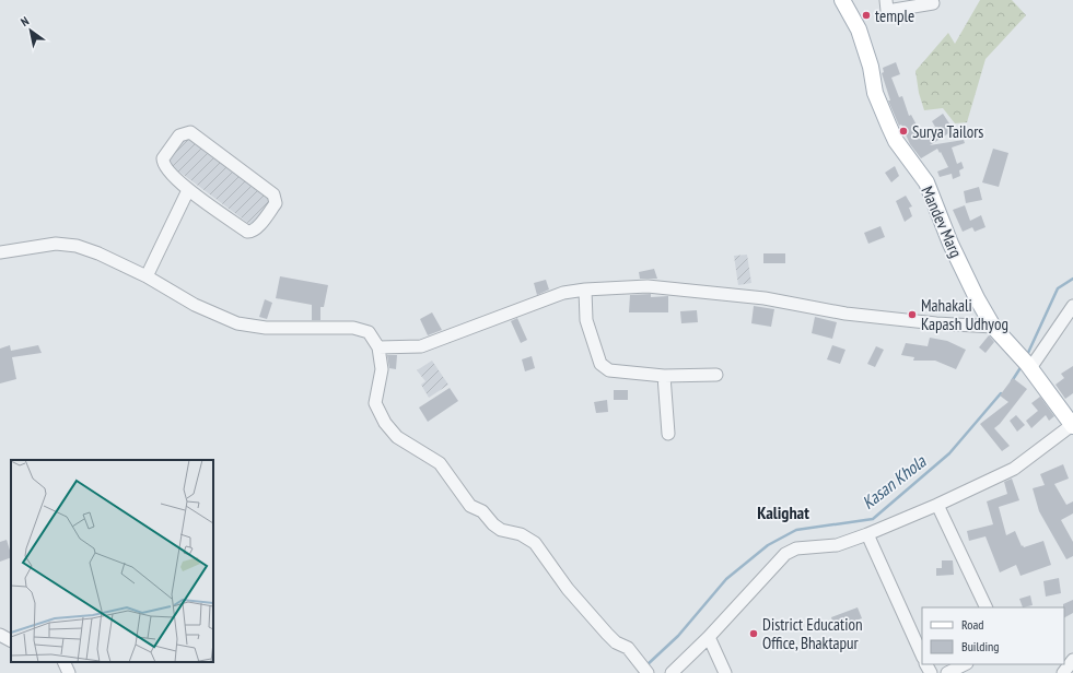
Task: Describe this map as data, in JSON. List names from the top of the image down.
{
  "streets": {
    "main road": ["Mandev Marg"]
  },
  "districts": ["Kalighat"],
  "water": ["Kasan Khola"],
  "places": [
    "temple",
    "Surya Tailors",
    "Mahakali Kapash Udhyog",
    "District Education Office, Bhaktapur"
  ],
  "legend": ["Road", "Building"],
  "north": "top left"
}
